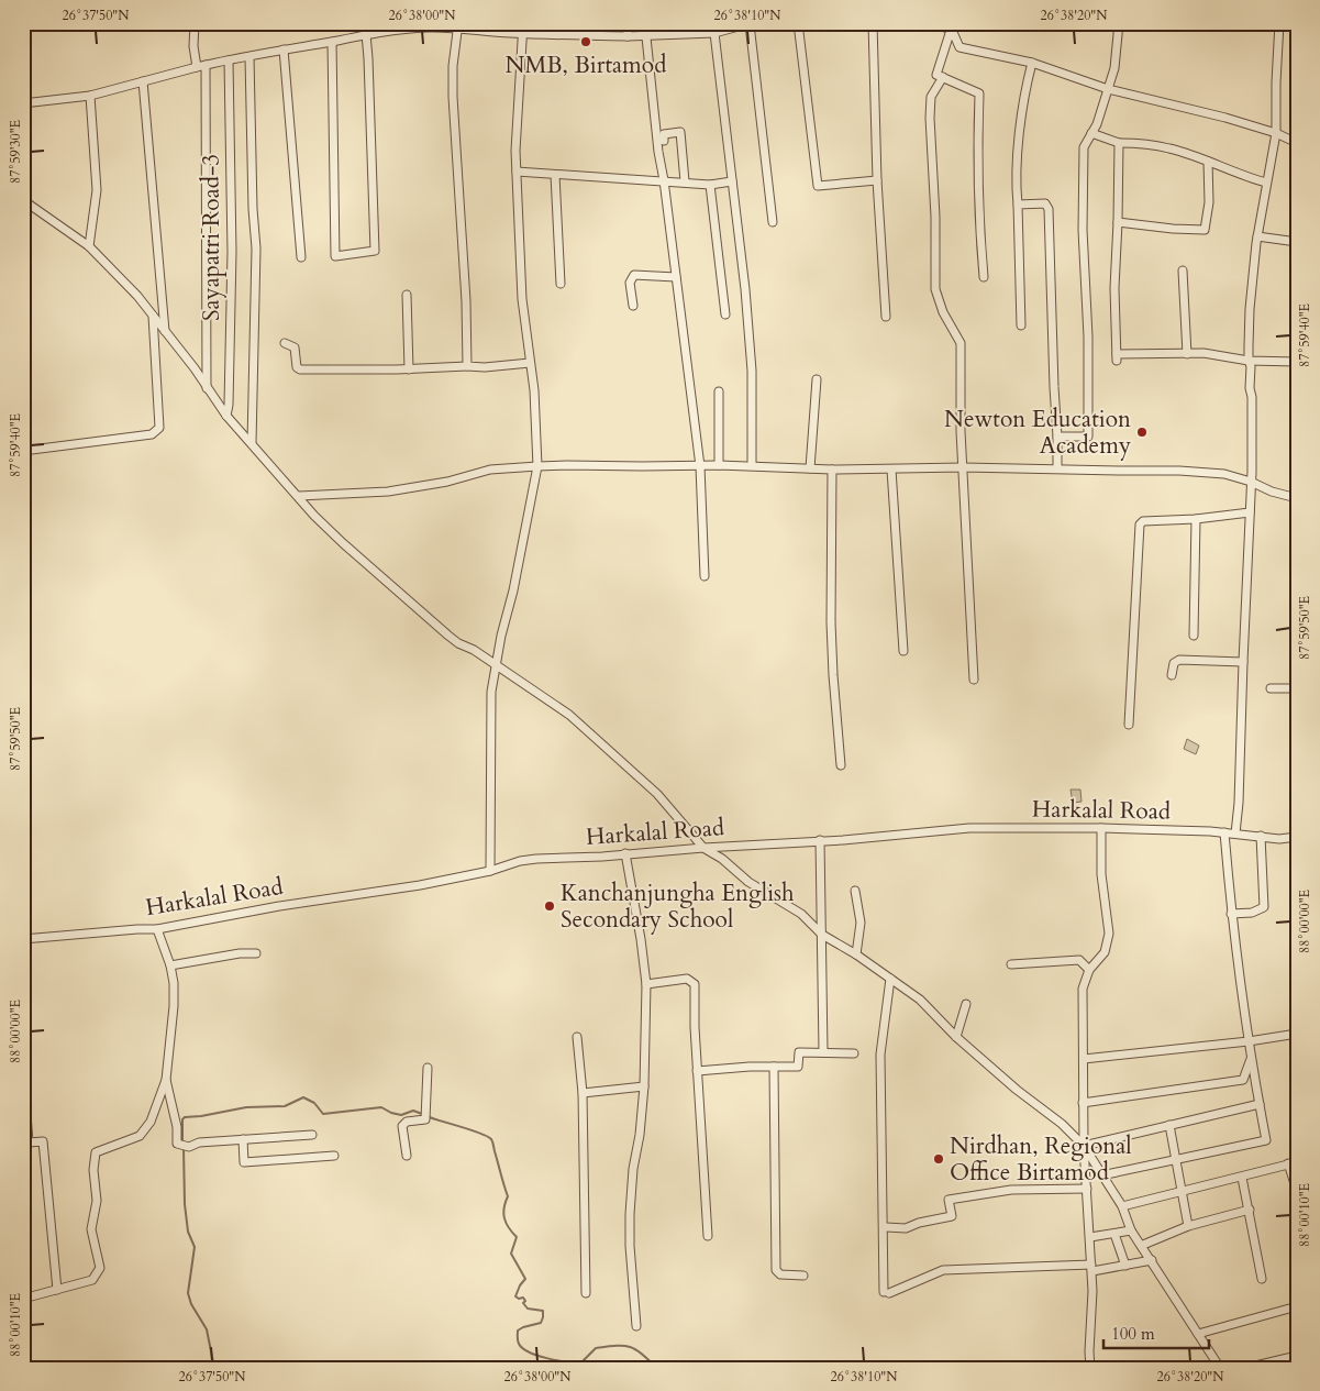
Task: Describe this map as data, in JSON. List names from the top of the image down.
{
  "streets": {
    "street": ["Sayapatri Road-3", "Harkalal Road"]
  },
  "places": [
    "NMB, Birtamod",
    "Newton Education Academy",
    "Kanchanjungha English Secondary School",
    "Nirdhan, Regional Office Birtamod"
  ],
  "scale_bar": "100 m",
  "coordinates": [
    "26°37'50\"N",
    "26°38'00\"N",
    "26°38'10\"N",
    "26°38'20\"N",
    "87°59'30\"E",
    "87°59'40\"E",
    "87°59'50\"E",
    "88°00'00\"E",
    "88°00'10\"E"
  ]
}
